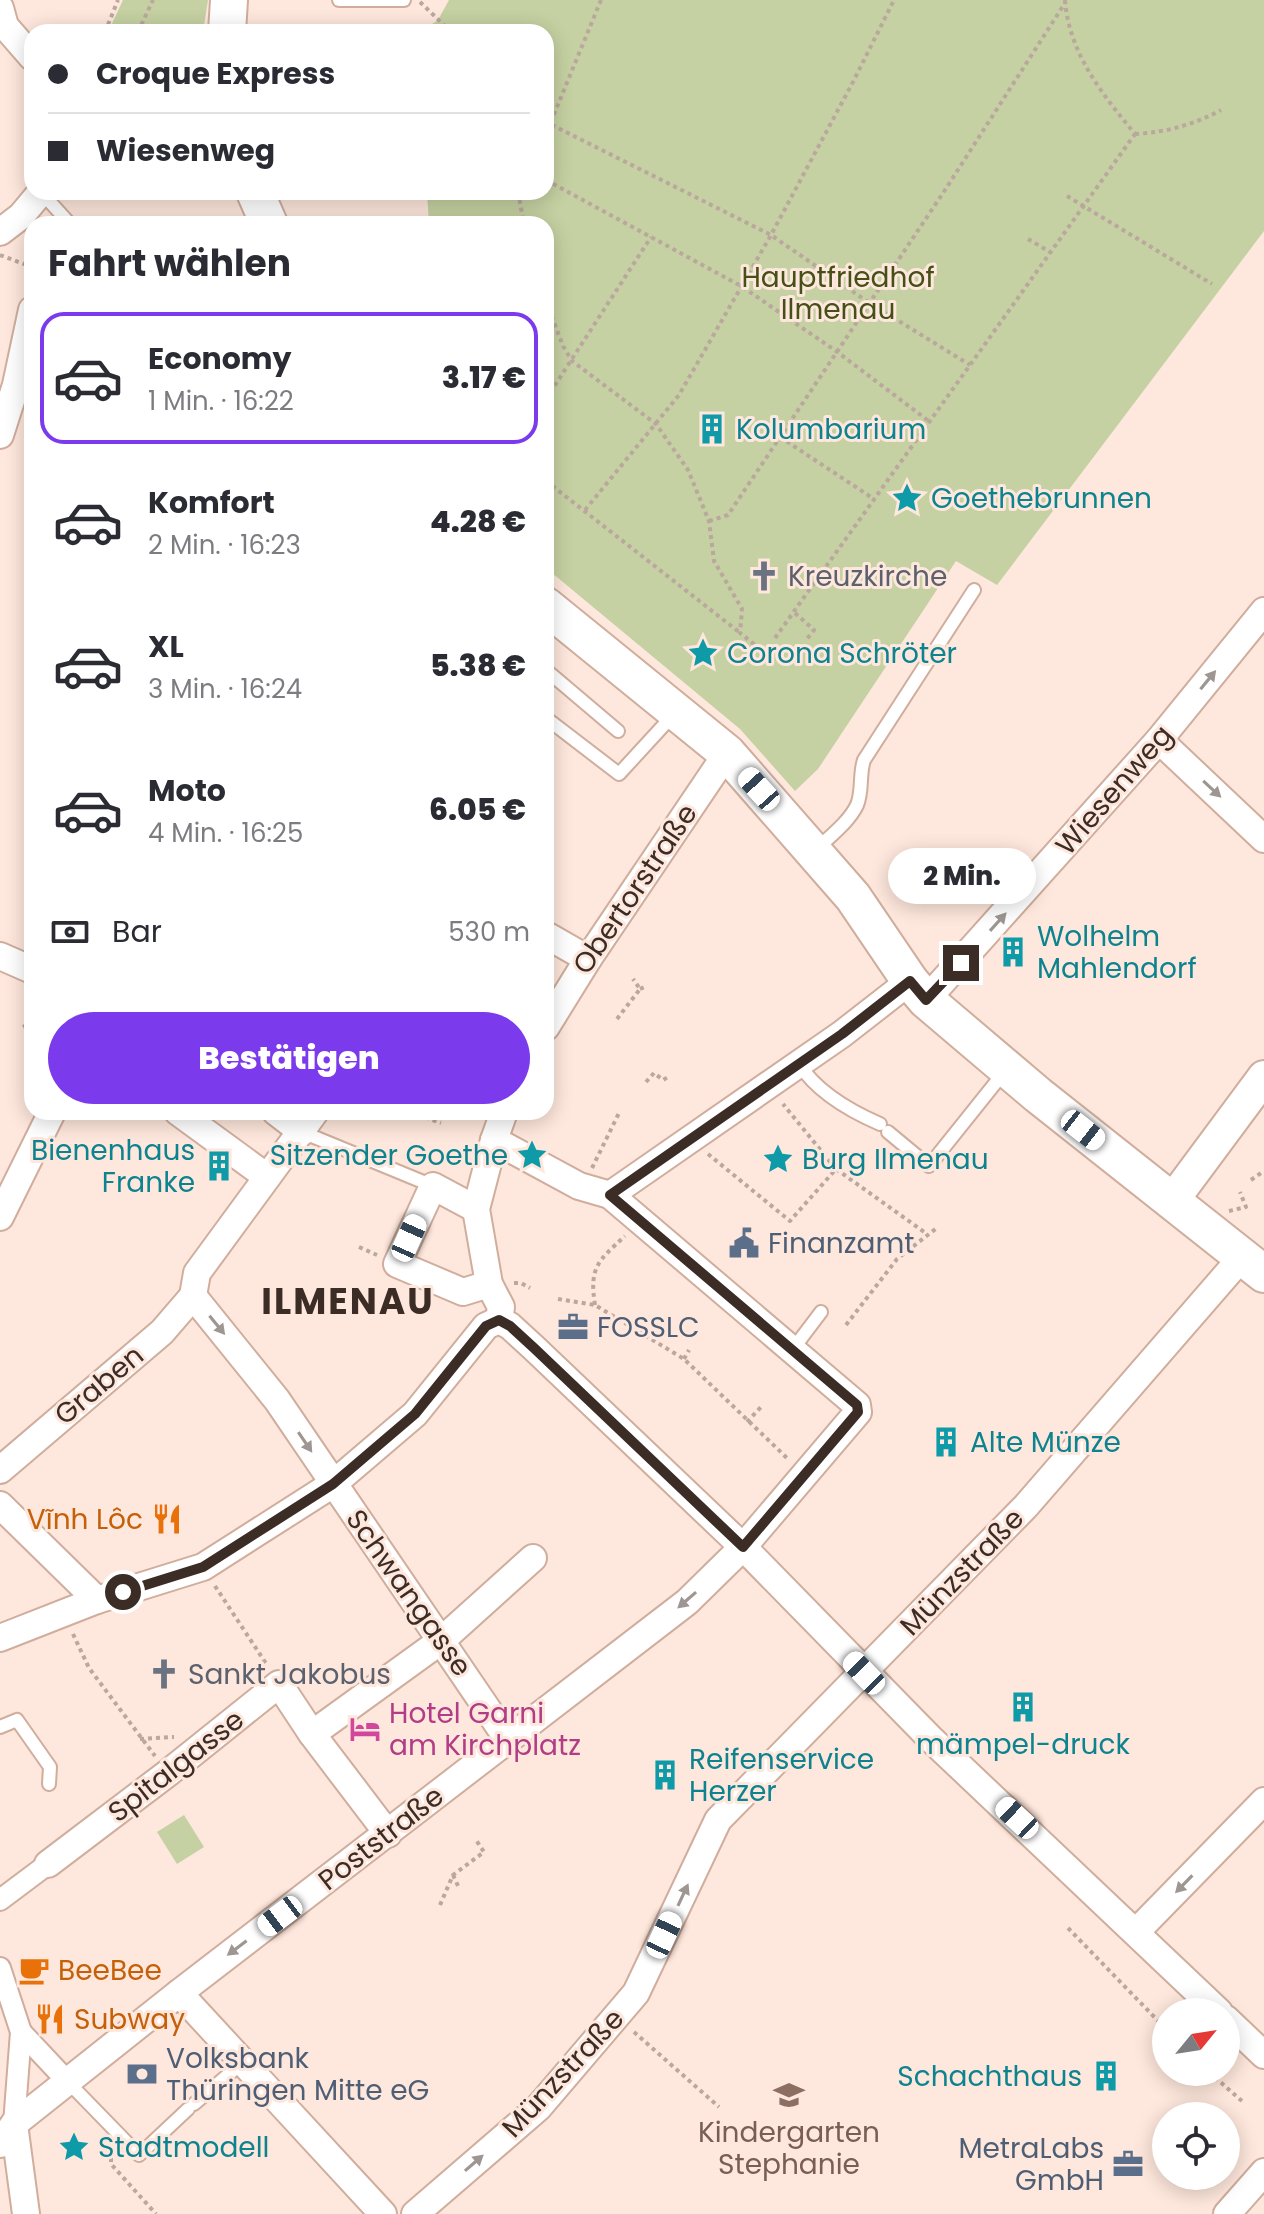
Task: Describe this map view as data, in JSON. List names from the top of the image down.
{
  "streets": {
    "street": [
      "Wiesenweg",
      "Obertorstraße",
      "Graben",
      "Münzstraße",
      "Schwangasse",
      "Spitalgasse",
      "Poststraße"
    ]
  },
  "crossings": [
    ["Graben", "Schwangasse"],
    ["Schwangasse", "Poststraße"]
  ],
  "one_way": [
    "Wiesenweg",
    "Münzstraße",
    "Schwangasse",
    "Poststraße"
  ],
  "districts": ["ILMENAU"],
  "parks": ["Hauptfriedhof Ilmenau"],
  "places": {
    "building": [
      "Kolumbarium",
      "Wolhelm Mahlendorf",
      "Bienenhaus Franke",
      "Alte Münze",
      "mämpel-druck",
      "Reifenservice Herzer",
      "Schachthaus"
    ],
    "place": [
      "Goethebrunnen",
      "Corona Schröter",
      "Sitzender Goethe",
      "Burg Ilmenau",
      "Stadtmodell"
    ],
    "church": ["Kreuzkirche", "Sankt Jakobus"],
    "public building": ["Finanzamt"],
    "office": ["FOSSLC", "MetraLabs GmbH"],
    "restaurant": ["Vĩnh Lôc", "Subway"],
    "hotel": ["Hotel Garni am Kirchplatz"],
    "cafe": ["BeeBee"],
    "bank": ["Volksbank Thüringen Mitte eG"],
    "school or university": ["Kindergarten Stephanie"]
  },
  "north": "top right",
  "page": {
    "banner": ["Croque Express", "Wiesenweg"],
    "heading": "Fahrt wählen",
    "list": [
      {
        "name": "Economy",
        "note": "1 Min. · 16:22",
        "value": "3.17 €"
      },
      {
        "name": "Komfort",
        "note": "2 Min. · 16:23",
        "value": "4.28 €"
      },
      {
        "name": "XL",
        "note": "3 Min. · 16:24",
        "value": "5.38 €"
      },
      {
        "name": "Moto",
        "note": "4 Min. · 16:25",
        "value": "6.05 €"
      }
    ],
    "bubble": "2 Min.",
    "pay": ["Bar", "530 m"],
    "buttons": "Bestätigen"
  }
}
